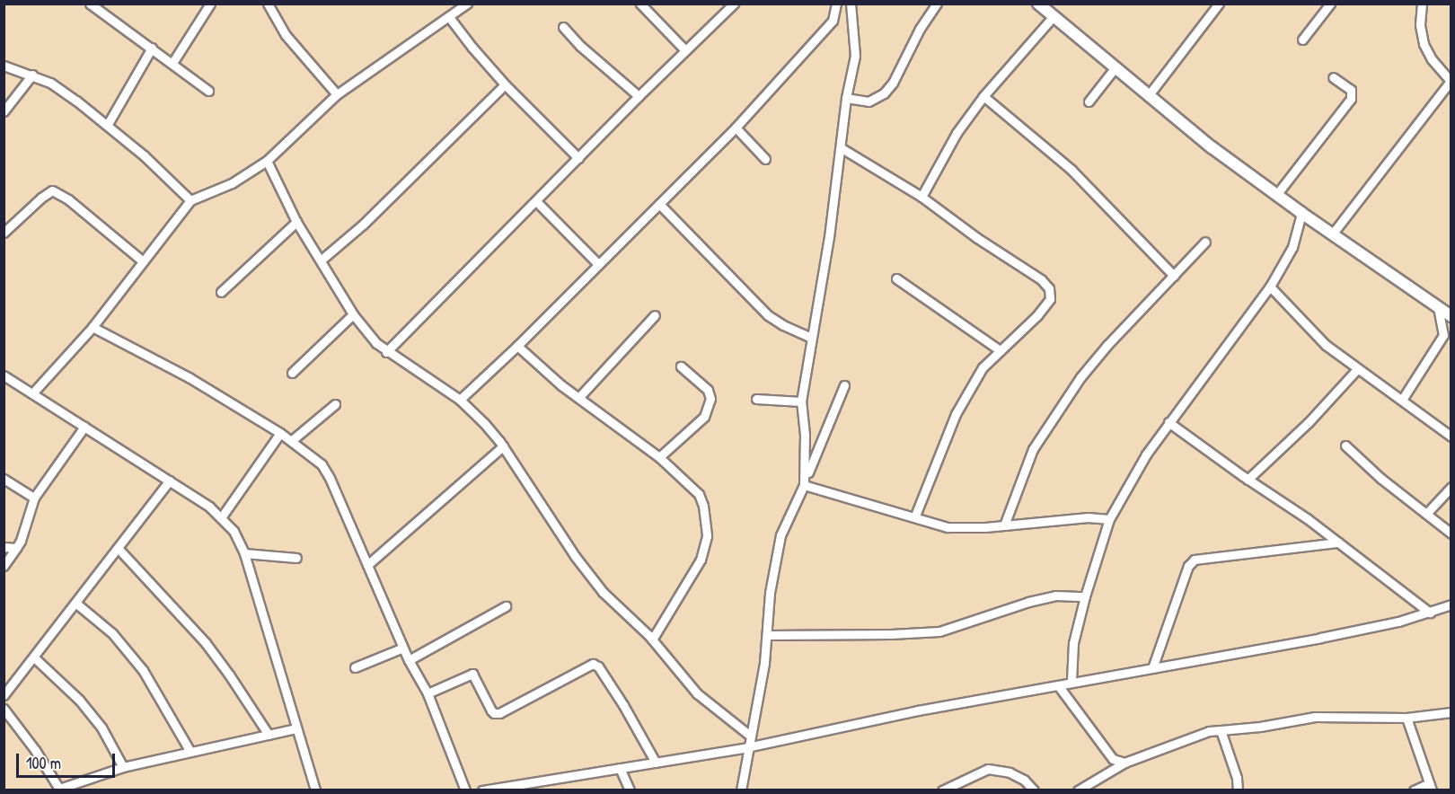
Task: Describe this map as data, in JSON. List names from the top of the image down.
{
  "scale_bar": "100 m"
}
